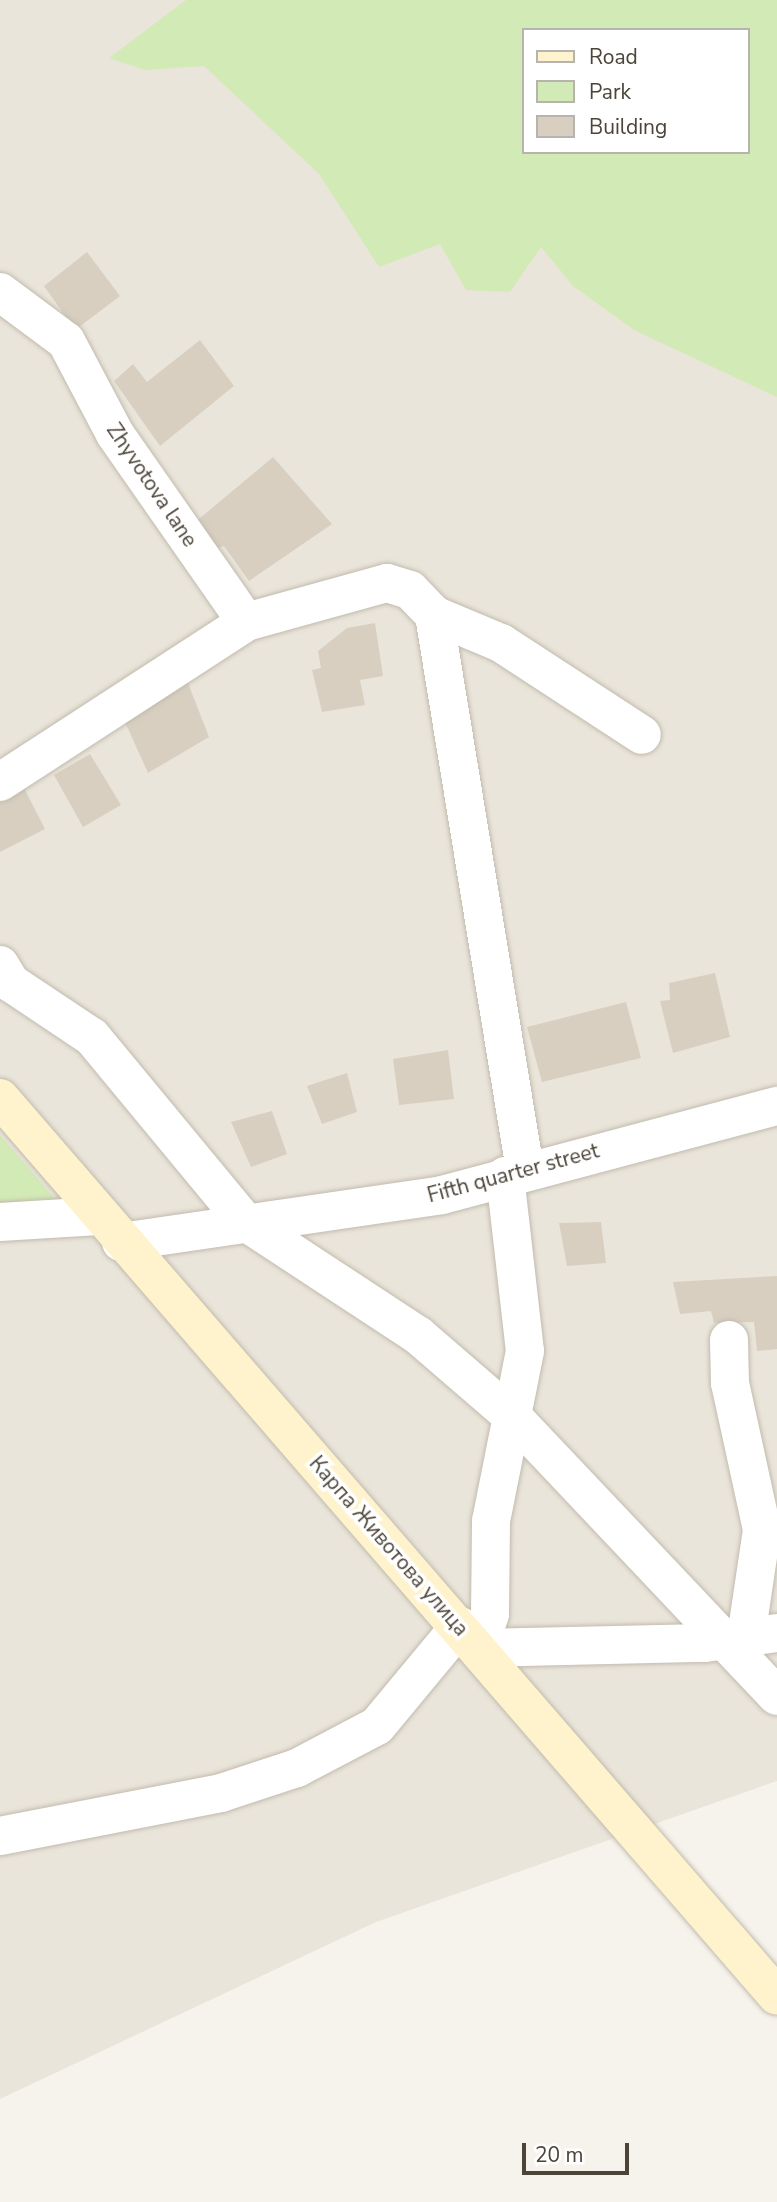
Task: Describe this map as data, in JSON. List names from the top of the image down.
{
  "streets": {
    "main road": ["Карпа Животова улица"],
    "street": ["Zhyvotova lane", "Fifth quarter street"]
  },
  "crossings": [
    ["Fifth quarter street", "Карпа Животова улица"]
  ],
  "legend": ["Road", "Park", "Building"],
  "scale_bar": "20 m"
}
